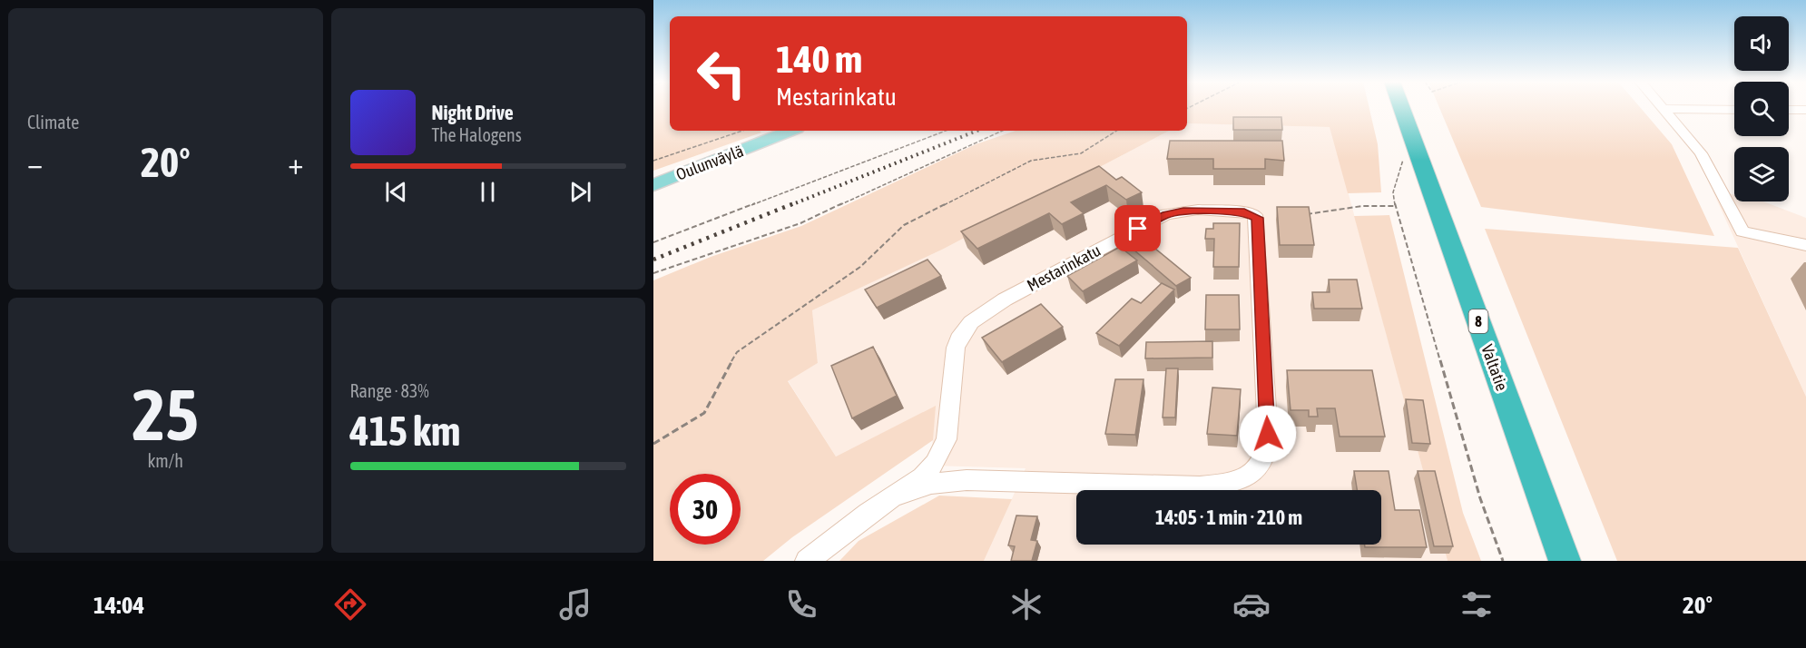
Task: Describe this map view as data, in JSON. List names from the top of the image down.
{
  "streets": {
    "highway": ["8", "Valtatie"],
    "main road": ["Oulunväylä"],
    "street": ["Mestarinkatu"]
  },
  "page": {
    "tile": [
      "Climate",
      ["25", "km/h"],
      ["Range · 83%", "415 km"]
    ],
    "turn": ["140 m", "Mestarinkatu"],
    "song": ["Night Drive", "The Halogens"],
    "heat": ["−", "20°", "+"],
    "limit": "30",
    "trip": "14:05 · 1 min · 210 m",
    "tabs": ["14:04", "20°"]
  }
}
